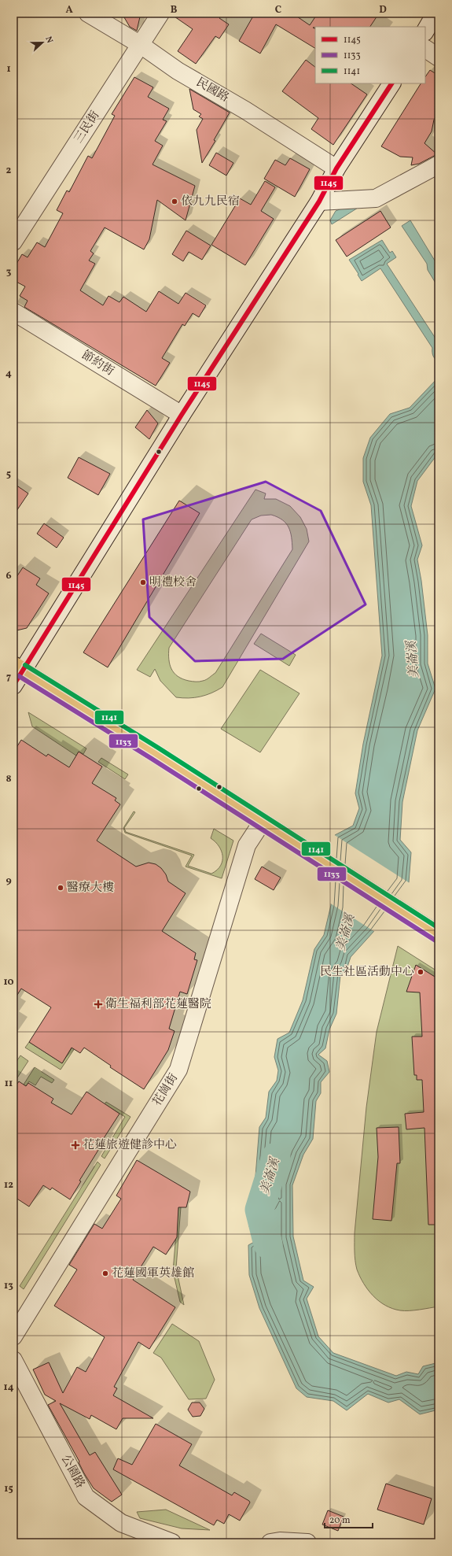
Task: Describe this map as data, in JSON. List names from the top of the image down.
{
  "streets": {
    "street": [
      "民國路",
      "三民街",
      "節約街",
      "花崗街",
      "公園路"
    ]
  },
  "crossings": [
    ["民國路", "三民街"]
  ],
  "water": ["美崙溪"],
  "places": {
    "other": [
      "依九九民宿",
      "明禮校舍",
      "醫療大樓",
      "民生社區活動中心",
      "花蓮國軍英雄館"
    ],
    "health": ["衛生福利部花蓮醫院", "花蓮旅遊健診中心"]
  },
  "lines": ["transit line 1145", "transit line 1141", "transit line 1133"],
  "legend": ["1145", "1133", "1141"],
  "scale_bar": "20 m",
  "north": "right",
  "grid": {
    "columns": [
      "A",
      "B",
      "C",
      "D"
    ],
    "rows": [
      "1",
      "2",
      "3",
      "4",
      "5",
      "6",
      "7",
      "8",
      "9",
      "10",
      "11",
      "12",
      "13",
      "14",
      "15"
    ]
  }
}
